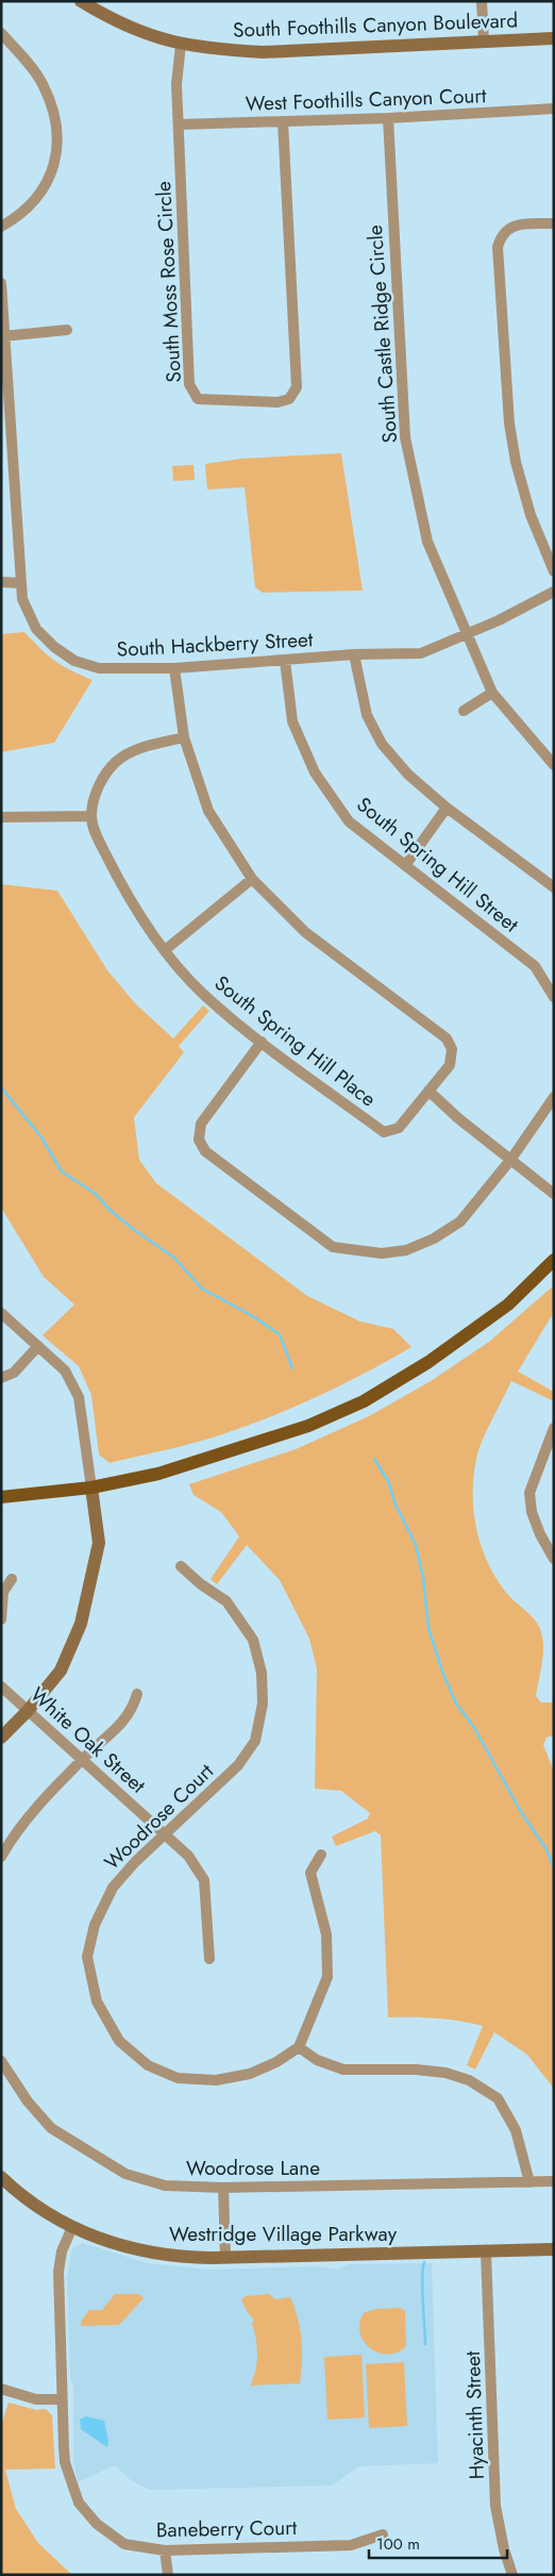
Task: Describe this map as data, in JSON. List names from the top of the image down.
{
  "streets": {
    "street": [
      "South Foothills Canyon Boulevard",
      "West Foothills Canyon Court",
      "South Moss Rose Circle",
      "South Castle Ridge Circle",
      "South Hackberry Street",
      "South Spring Hill Street",
      "South Spring Hill Place",
      "White Oak Street",
      "Woodrose Court",
      "Woodrose Lane",
      "Westridge Village Parkway",
      "Hyacinth Street",
      "Baneberry Court"
    ]
  },
  "crossings": [
    ["South Foothills Canyon Boulevard", "South Moss Rose Circle"],
    ["West Foothills Canyon Court", "South Moss Rose Circle"],
    ["West Foothills Canyon Court", "South Castle Ridge Circle"],
    ["South Castle Ridge Circle", "South Hackberry Street"],
    ["South Hackberry Street", "South Spring Hill Street"],
    ["White Oak Street", "Woodrose Court"],
    ["Westridge Village Parkway", "Hyacinth Street"],
    ["Westridge Village Parkway", "Baneberry Court"]
  ],
  "scale_bar": "100 m"
}
